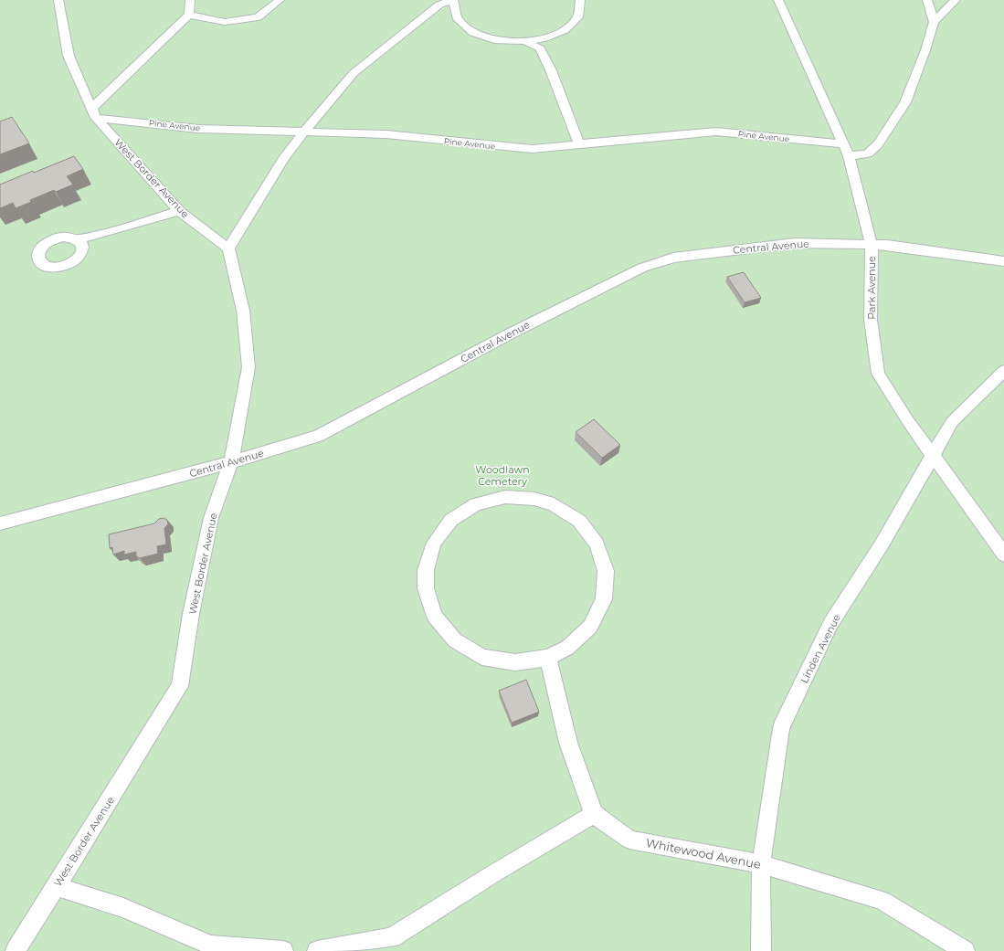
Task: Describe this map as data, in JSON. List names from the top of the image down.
{
  "streets": {
    "lane": [
      "Pine Avenue",
      "West Border Avenue",
      "Central Avenue",
      "Park Avenue",
      "Linden Avenue",
      "Whitewood Avenue"
    ]
  },
  "crossings": [
    ["Pine Avenue", "West Border Avenue"],
    ["Pine Avenue", "Park Avenue"],
    ["West Border Avenue", "Central Avenue"],
    ["Central Avenue", "Park Avenue"],
    ["Park Avenue", "Linden Avenue"],
    ["Linden Avenue", "Whitewood Avenue"]
  ],
  "parks": ["Woodlawn Cemetery"]
}
